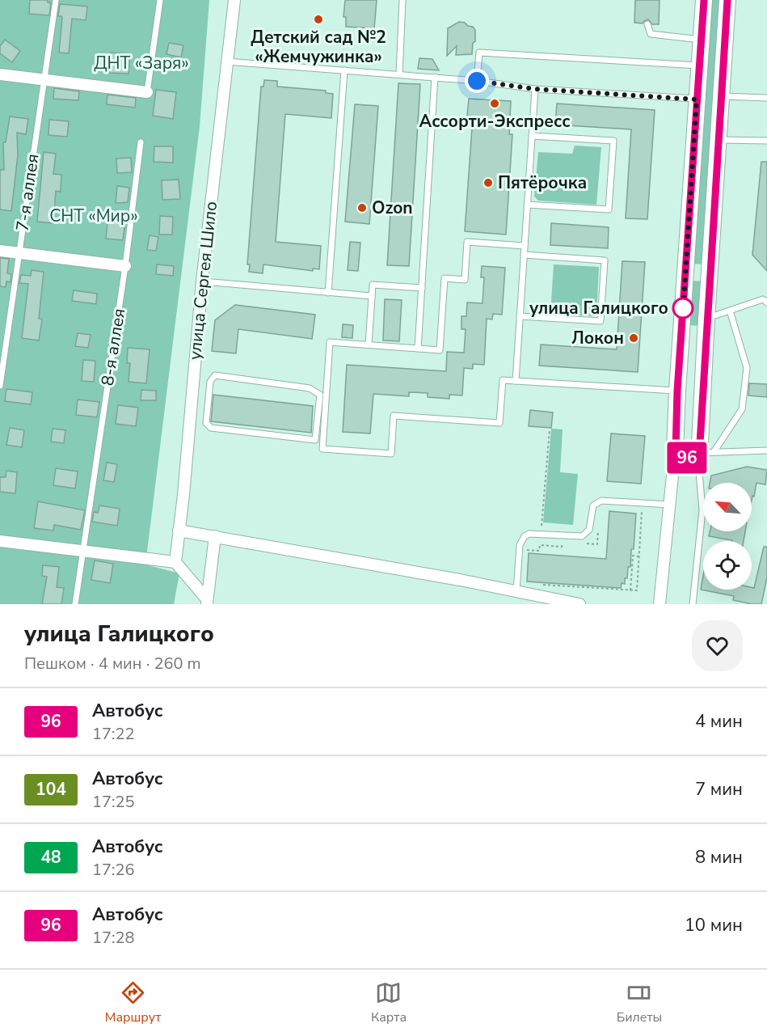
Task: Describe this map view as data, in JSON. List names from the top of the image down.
{
  "streets": {
    "street": ["улица Сергея Шило"],
    "lane": ["7-я аллея", "8-я аллея"]
  },
  "parks": ["ДНТ «Заря»", "СНТ «Мир»"],
  "places": [
    "Детский сад №2 «Жемчужинка»",
    "Ассорти-Экспресс",
    "Пятёрочка",
    "Ozon",
    "улица Галицкого",
    "Локон"
  ],
  "lines": ["bus line 96"],
  "north": "top left",
  "page": {
    "on_map": "96",
    "heading": ["улица Галицкого", "Пешком · 4 мин · 260 m"],
    "list": [
      {
        "mark": "96",
        "name": "Автобус",
        "note": "17:22",
        "value": "4 мин"
      },
      {
        "mark": "104",
        "name": "Автобус",
        "note": "17:25",
        "value": "7 мин"
      },
      {
        "mark": "48",
        "name": "Автобус",
        "note": "17:26",
        "value": "8 мин"
      },
      {
        "mark": "96",
        "name": "Автобус",
        "note": "17:28",
        "value": "10 мин"
      }
    ],
    "tabs": ["Маршрут", "Карта", "Билеты"]
  }
}
